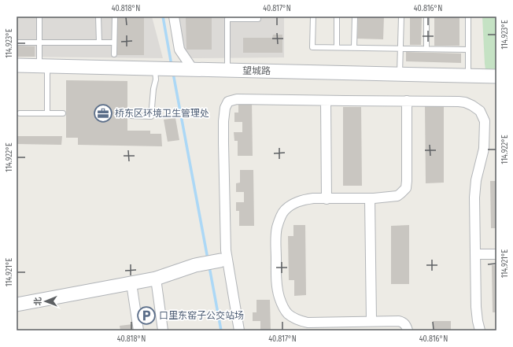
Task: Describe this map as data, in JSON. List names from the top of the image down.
{
  "streets": {
    "main road": ["望城路"]
  },
  "places": {
    "office": ["桥东区环境卫生管理处"],
    "parking": ["口里东窑子公交站场"]
  },
  "north": "left",
  "coordinates": [
    "40.818°N",
    "40.817°N",
    "40.816°N",
    "114.923°E",
    "114.922°E",
    "114.921°E"
  ]
}
